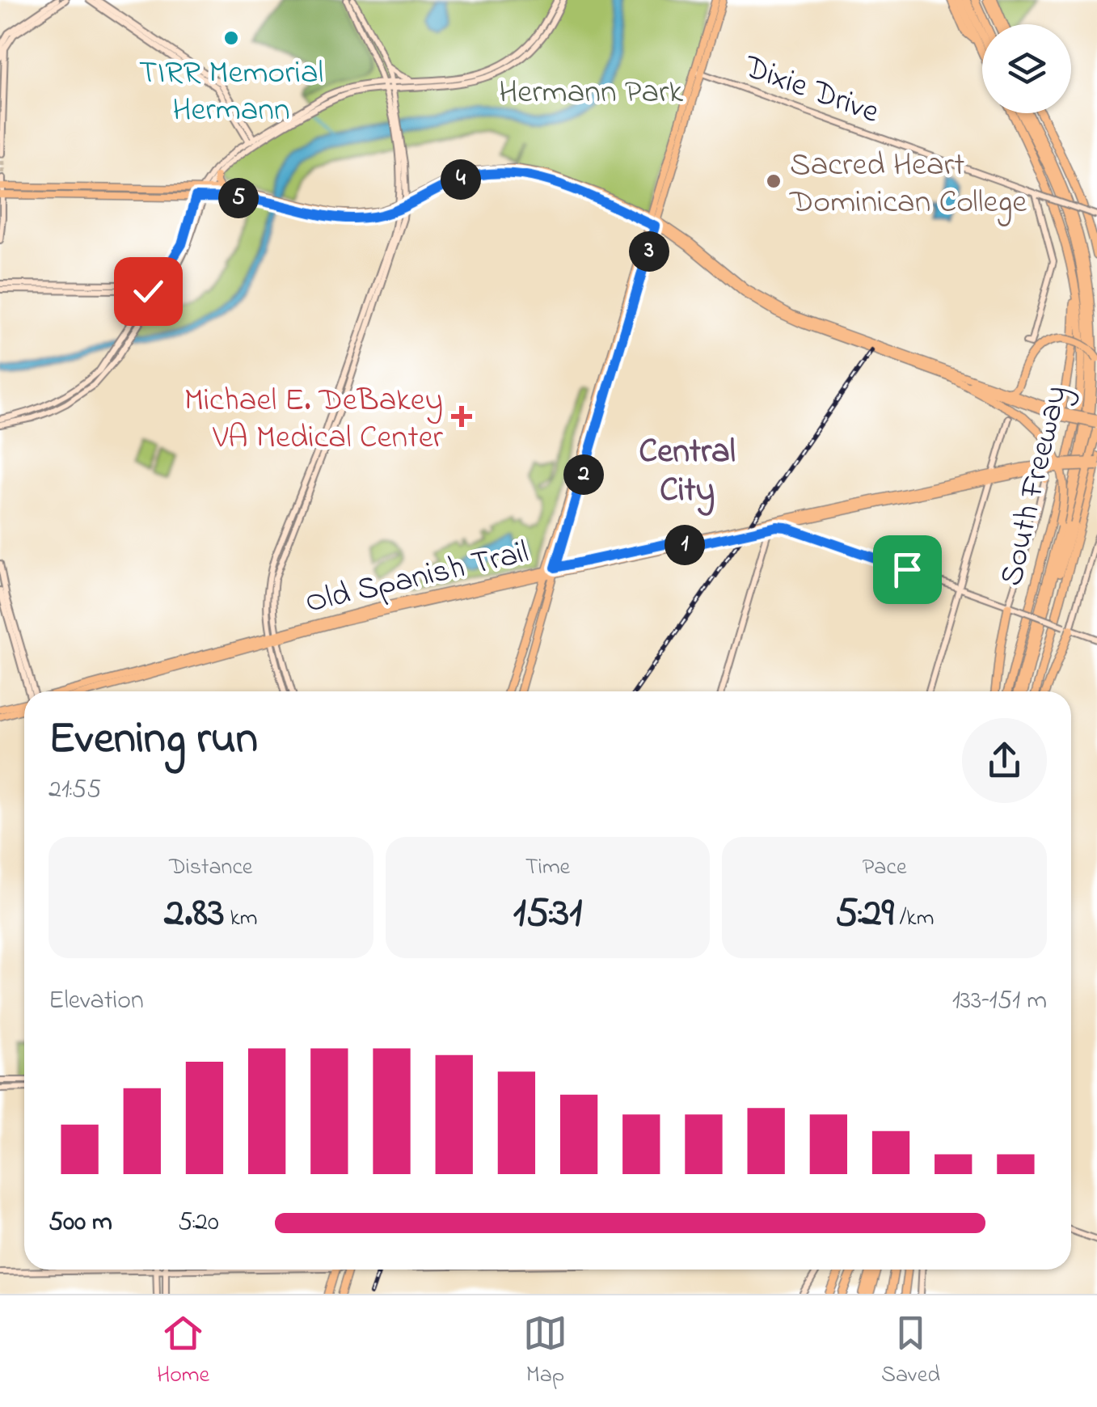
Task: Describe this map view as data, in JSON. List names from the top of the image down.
{
  "streets": {
    "highway": ["South Freeway"],
    "main road": ["Old Spanish Trail"],
    "street": ["Dixie Drive"]
  },
  "crossings": [
    ["South Freeway", "Old Spanish Trail"]
  ],
  "districts": ["Central City"],
  "parks": ["Hermann Park"],
  "places": {
    "other": ["TIRR Memorial Hermann", "Sacred Heart Dominican College"],
    "health": ["Michael E. DeBakey VA Medical Center"]
  },
  "page": {
    "pins": [
      "4",
      "5",
      "3",
      "2",
      "1"
    ],
    "heading": ["Evening run", "21:55"],
    "stats": [
      ["Distance", "2.83 km"],
      ["Time", "15:31"],
      ["Pace", "5:29 /km"]
    ],
    "chart": ["Elevation", "133–151 m"],
    "list": [
      {
        "name": "500 m",
        "note": "5:20"
      }
    ],
    "tabs": ["Home", "Map", "Saved"]
  }
}
